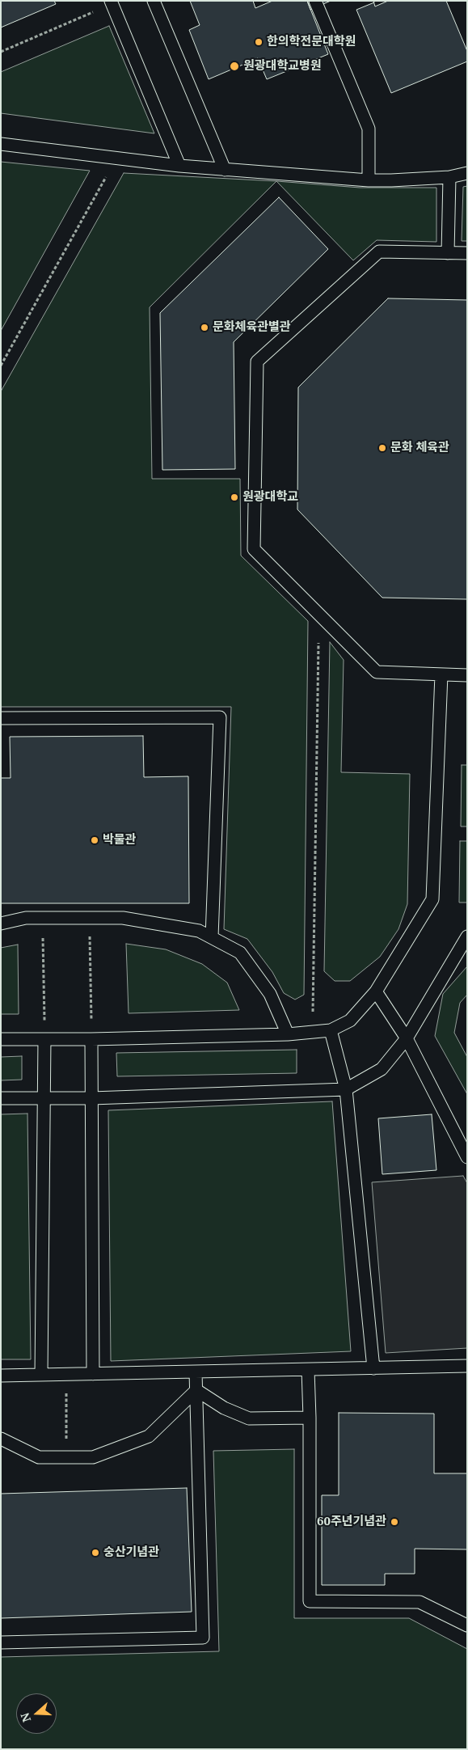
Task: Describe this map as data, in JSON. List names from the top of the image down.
{
  "places": [
    "한의학전문대학원",
    "원광대학교병원",
    "문화체육관별관",
    "문화 체육관",
    "원광대학교",
    "박물관",
    "60주년기념관",
    "숭산기념관"
  ],
  "north": "left"
}
